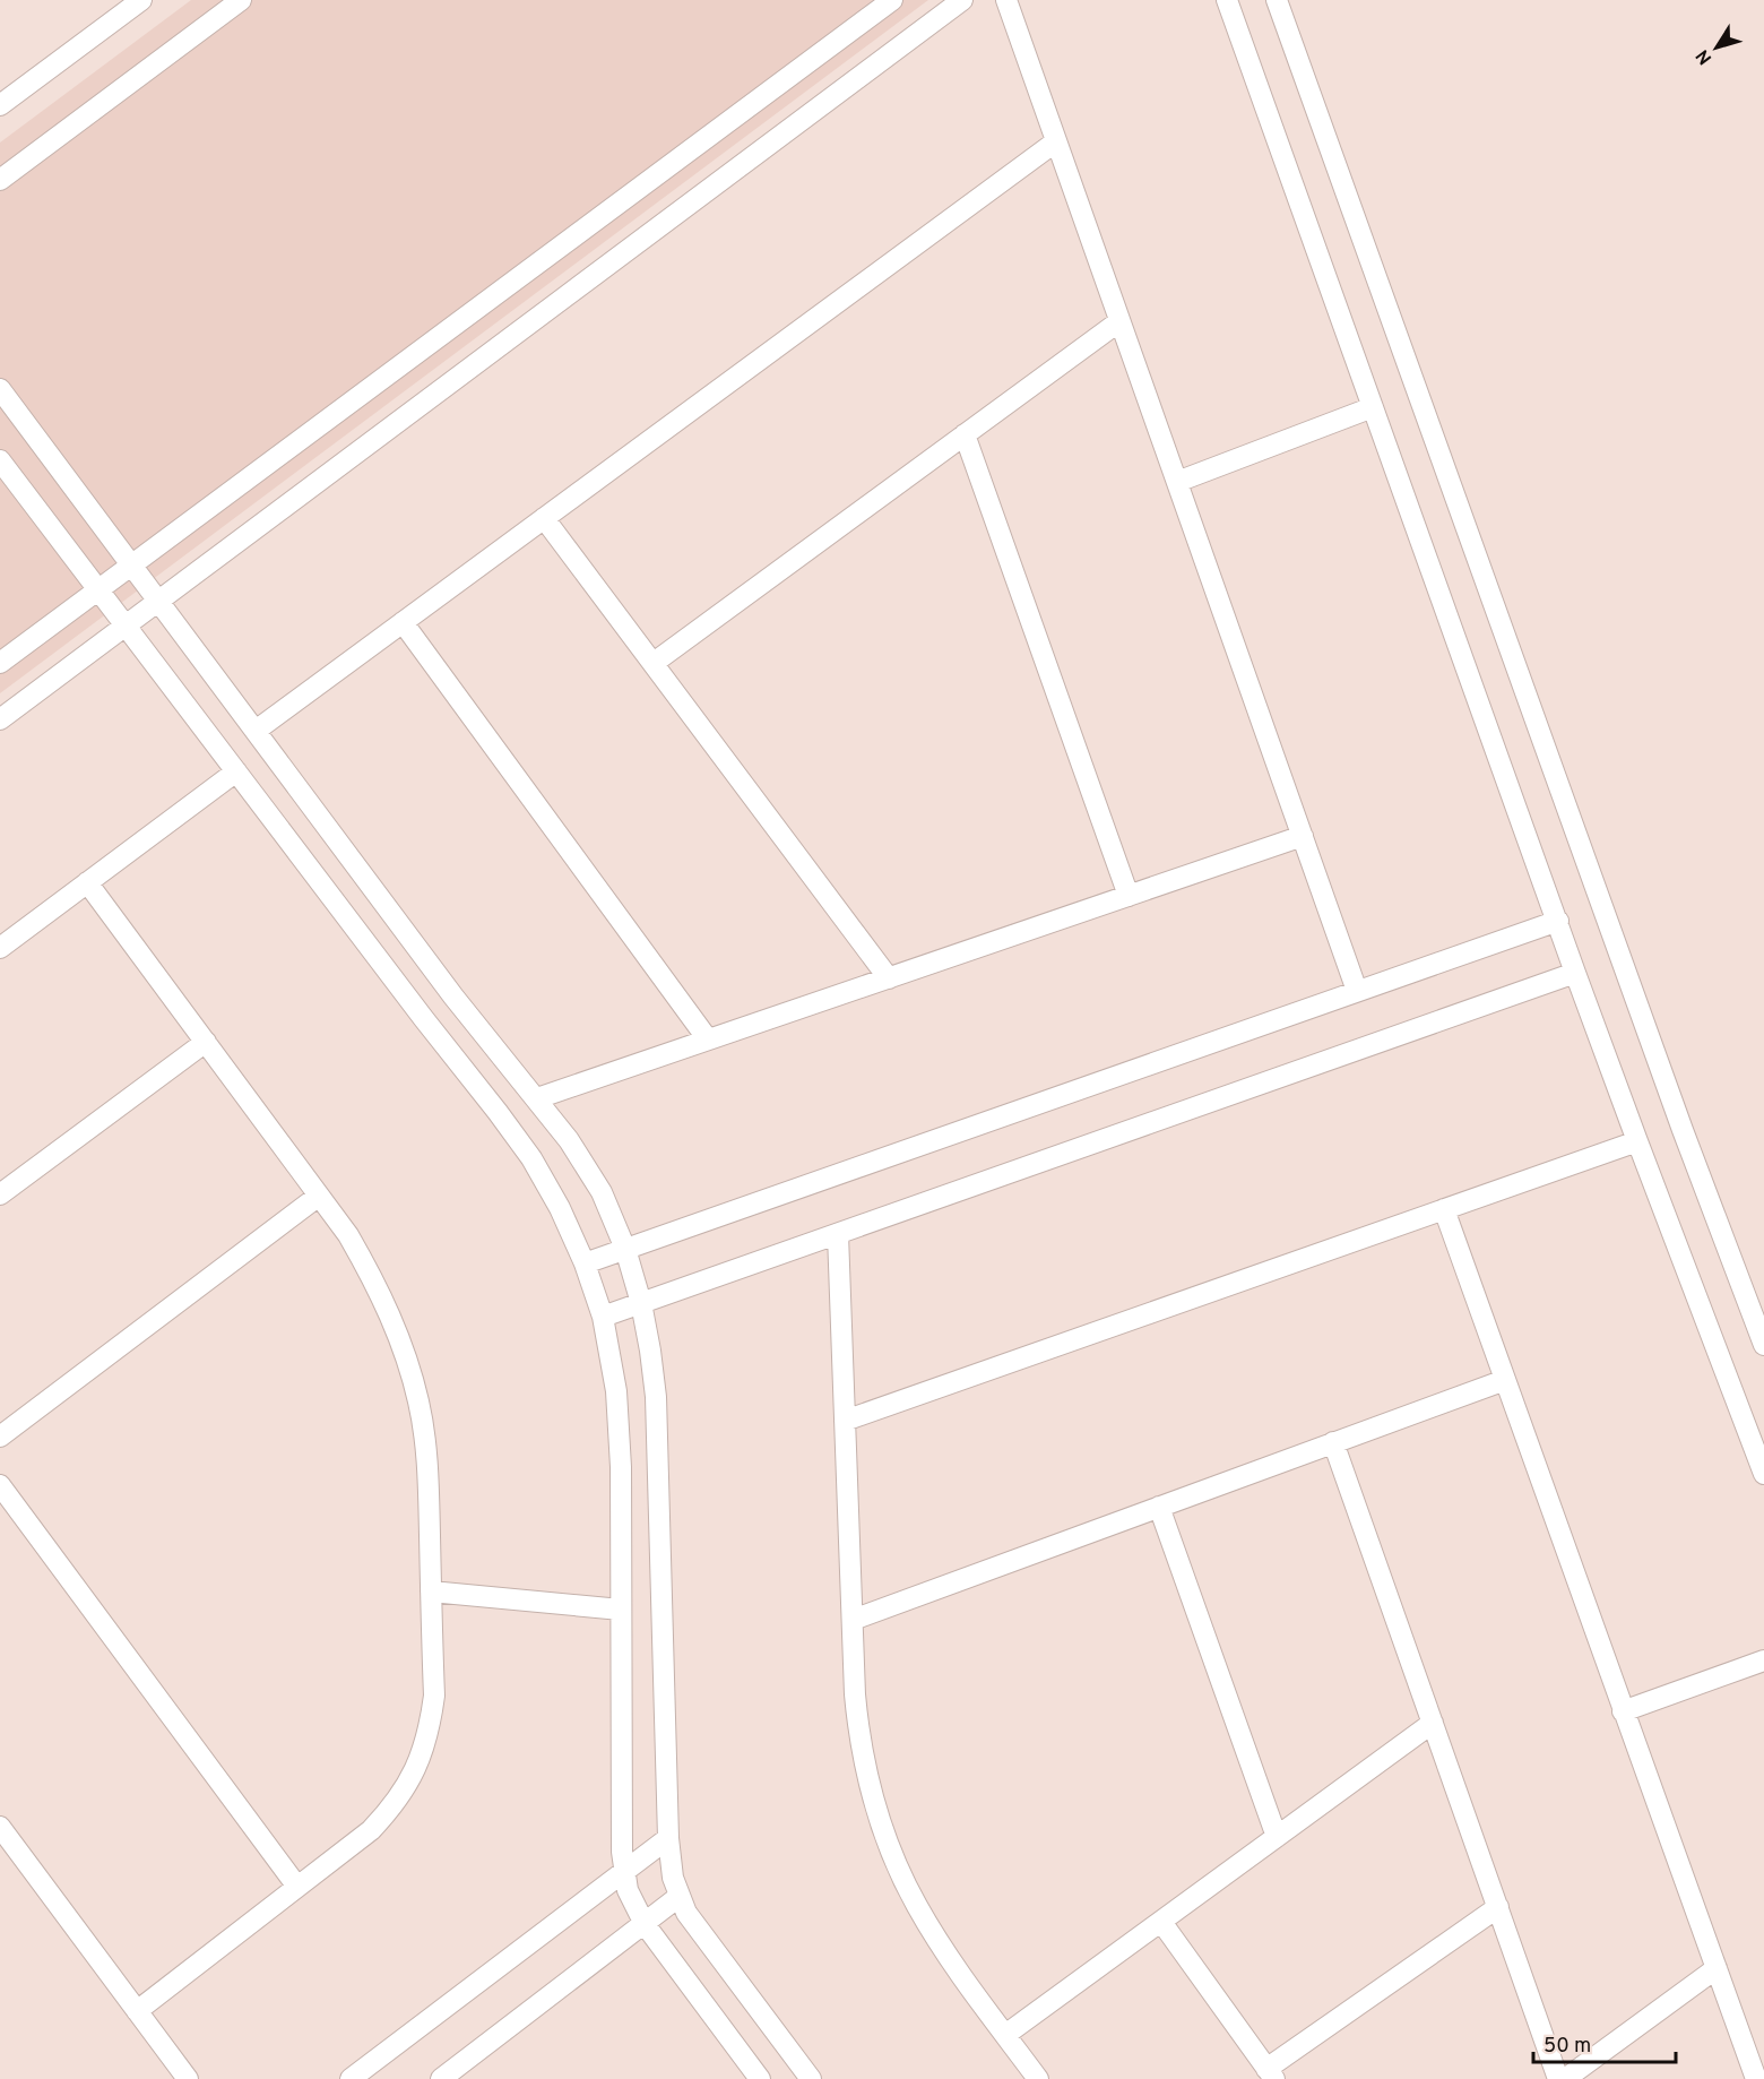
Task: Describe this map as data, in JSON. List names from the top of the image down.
{
  "scale_bar": "50 m",
  "north": "bottom left"
}
